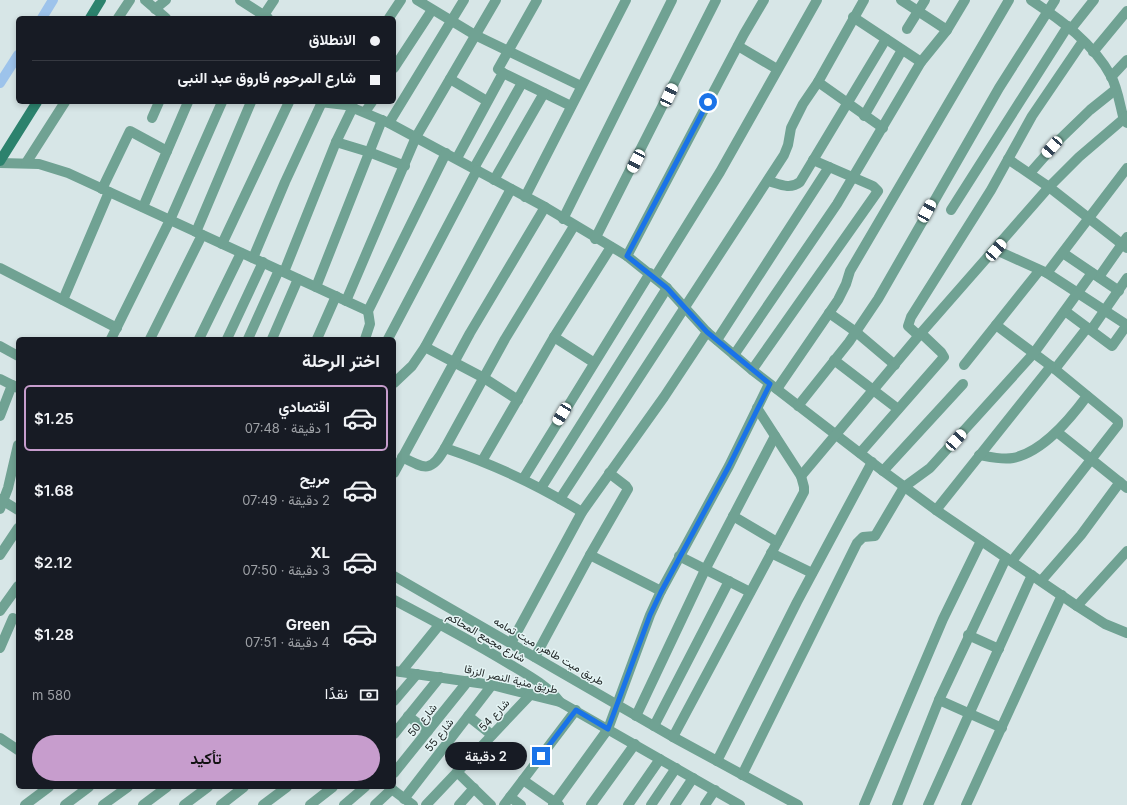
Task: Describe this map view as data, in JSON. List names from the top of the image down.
{
  "streets": {
    "street": [
      "شارع مجمع المحاكم",
      "طريق ميت طاهر, ميت تمامه",
      "طريق منية النصر الزرقا",
      "شارع 54",
      "شارع 50",
      "شارع 55"
    ]
  },
  "crossings": [
    ["شارع مجمع المحاكم", "طريق منية النصر الزرقا"],
    ["طريق منية النصر الزرقا", "شارع 54"],
    ["طريق منية النصر الزرقا", "شارع 50"],
    ["طريق منية النصر الزرقا", "شارع 55"]
  ],
  "page": {
    "banner": ["الانطلاق", "شارع المرحوم فاروق عبد النبى"],
    "heading": "اختر الرحلة",
    "list": [
      {
        "name": "اقتصادي",
        "note": "1 دقيقة · 07:48",
        "value": "$1.25"
      },
      {
        "name": "مريح",
        "note": "2 دقيقة · 07:49",
        "value": "$1.68"
      },
      {
        "name": "XL",
        "note": "3 دقيقة · 07:50",
        "value": "$2.12"
      },
      {
        "name": "Green",
        "note": "4 دقيقة · 07:51",
        "value": "$1.28"
      }
    ],
    "pay": ["نقدًا", "580 m"],
    "buttons": "تأكيد",
    "bubble": "2 دقيقة"
  }
}
